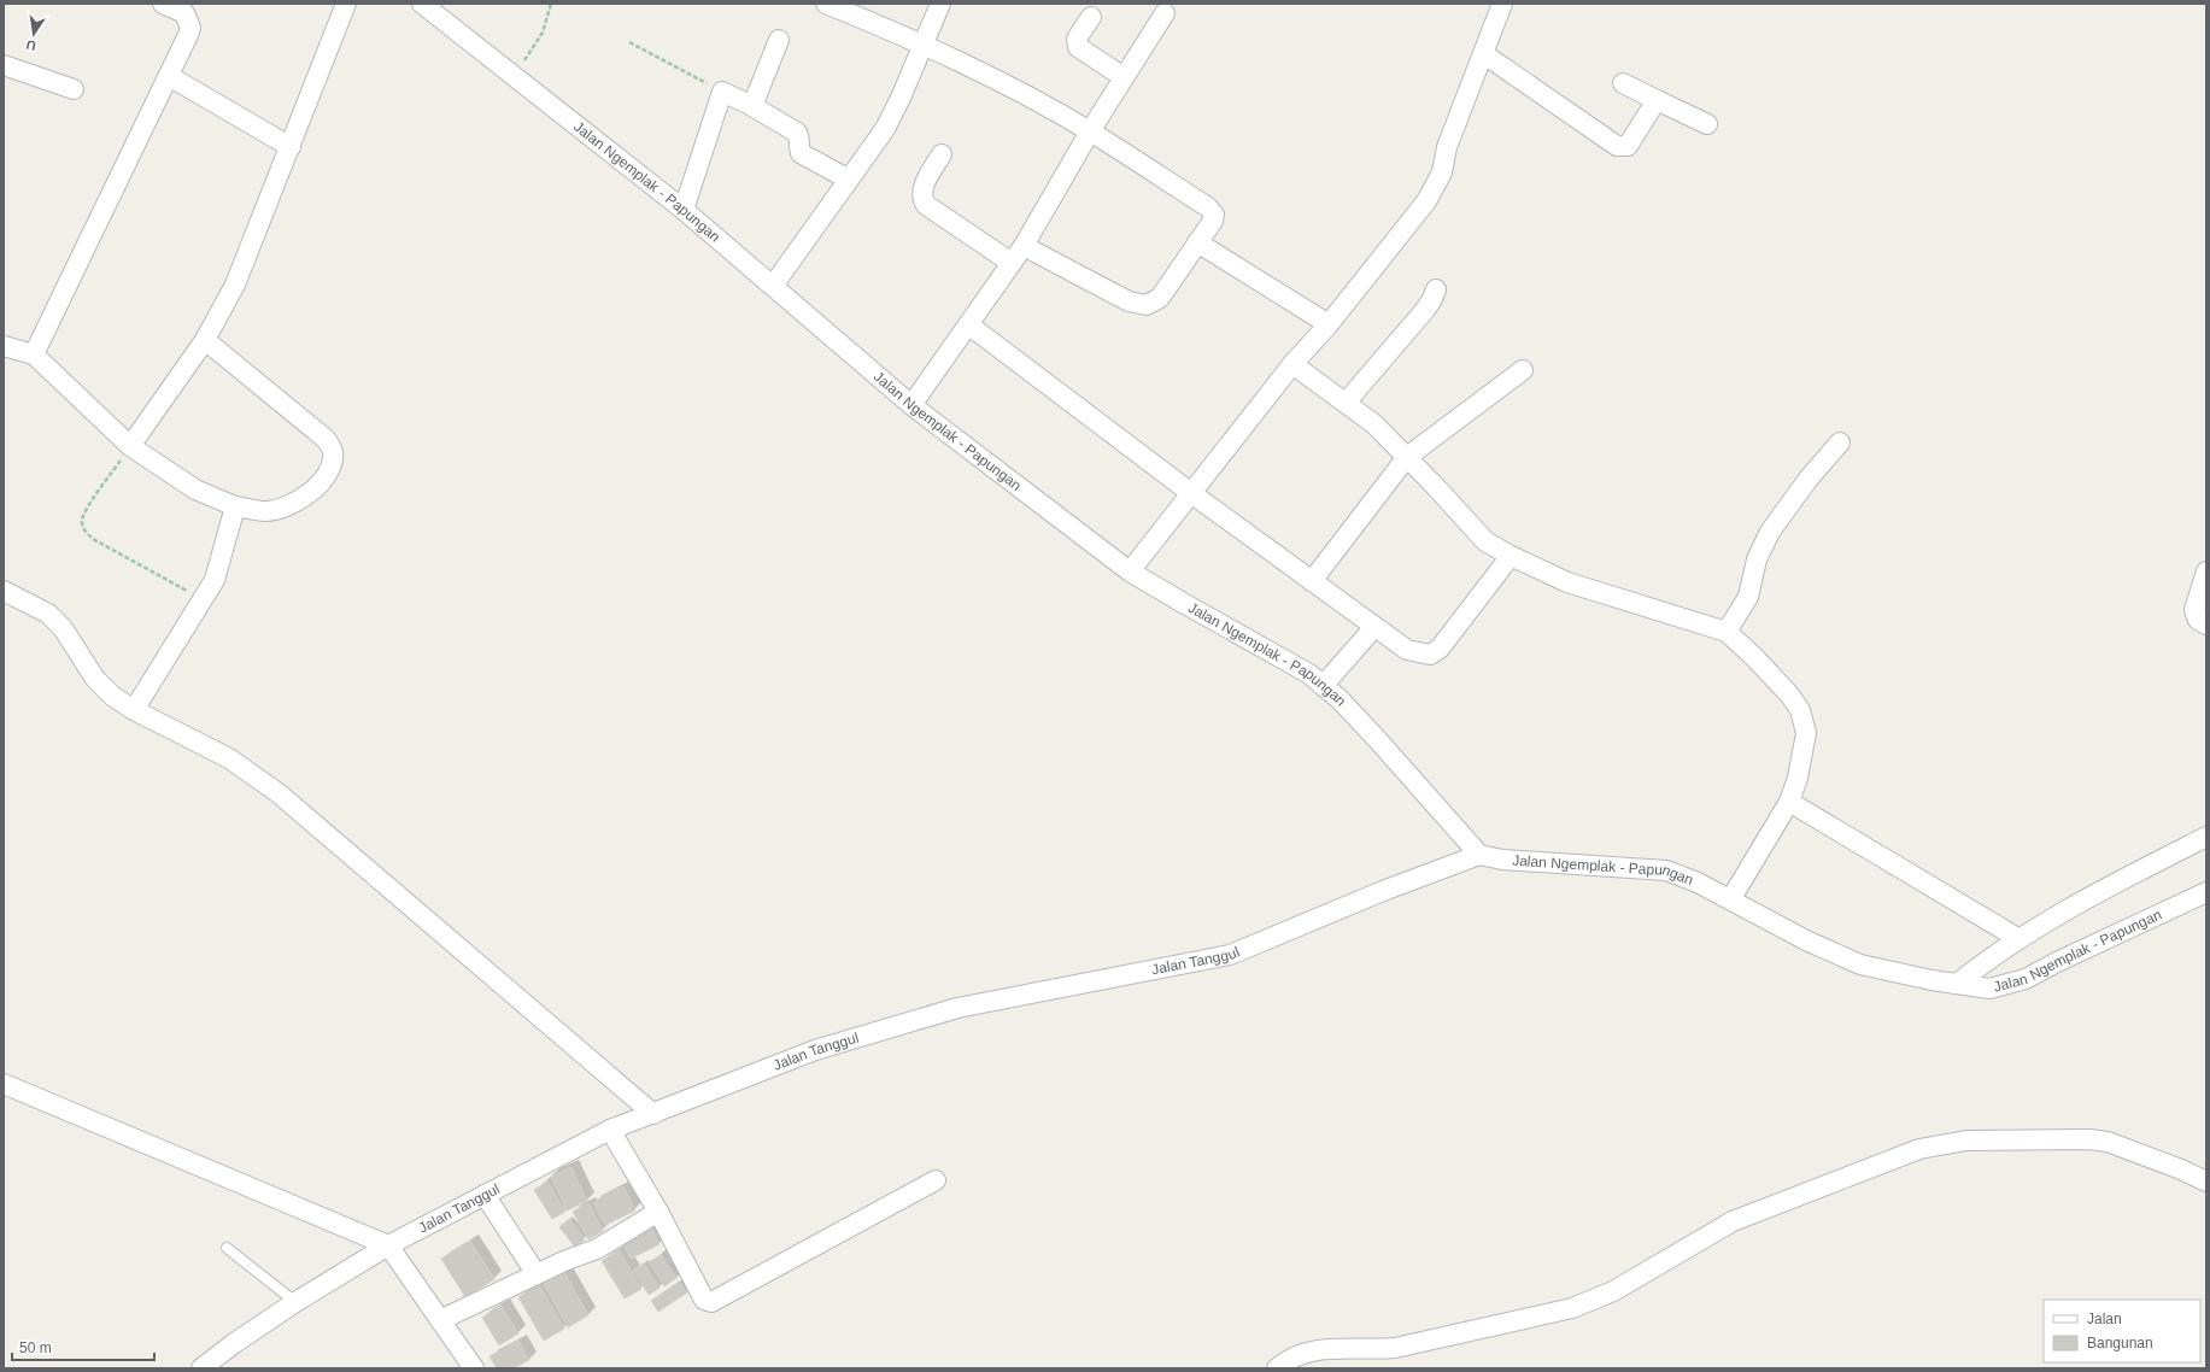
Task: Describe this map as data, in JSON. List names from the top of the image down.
{
  "streets": {
    "street": ["Jalan Ngemplak - Papungan", "Jalan Tanggul"]
  },
  "crossings": [
    ["Jalan Ngemplak - Papungan", "Jalan Tanggul"]
  ],
  "legend": ["Jalan", "Bangunan"],
  "scale_bar": "50 m",
  "north": "bottom"
}
